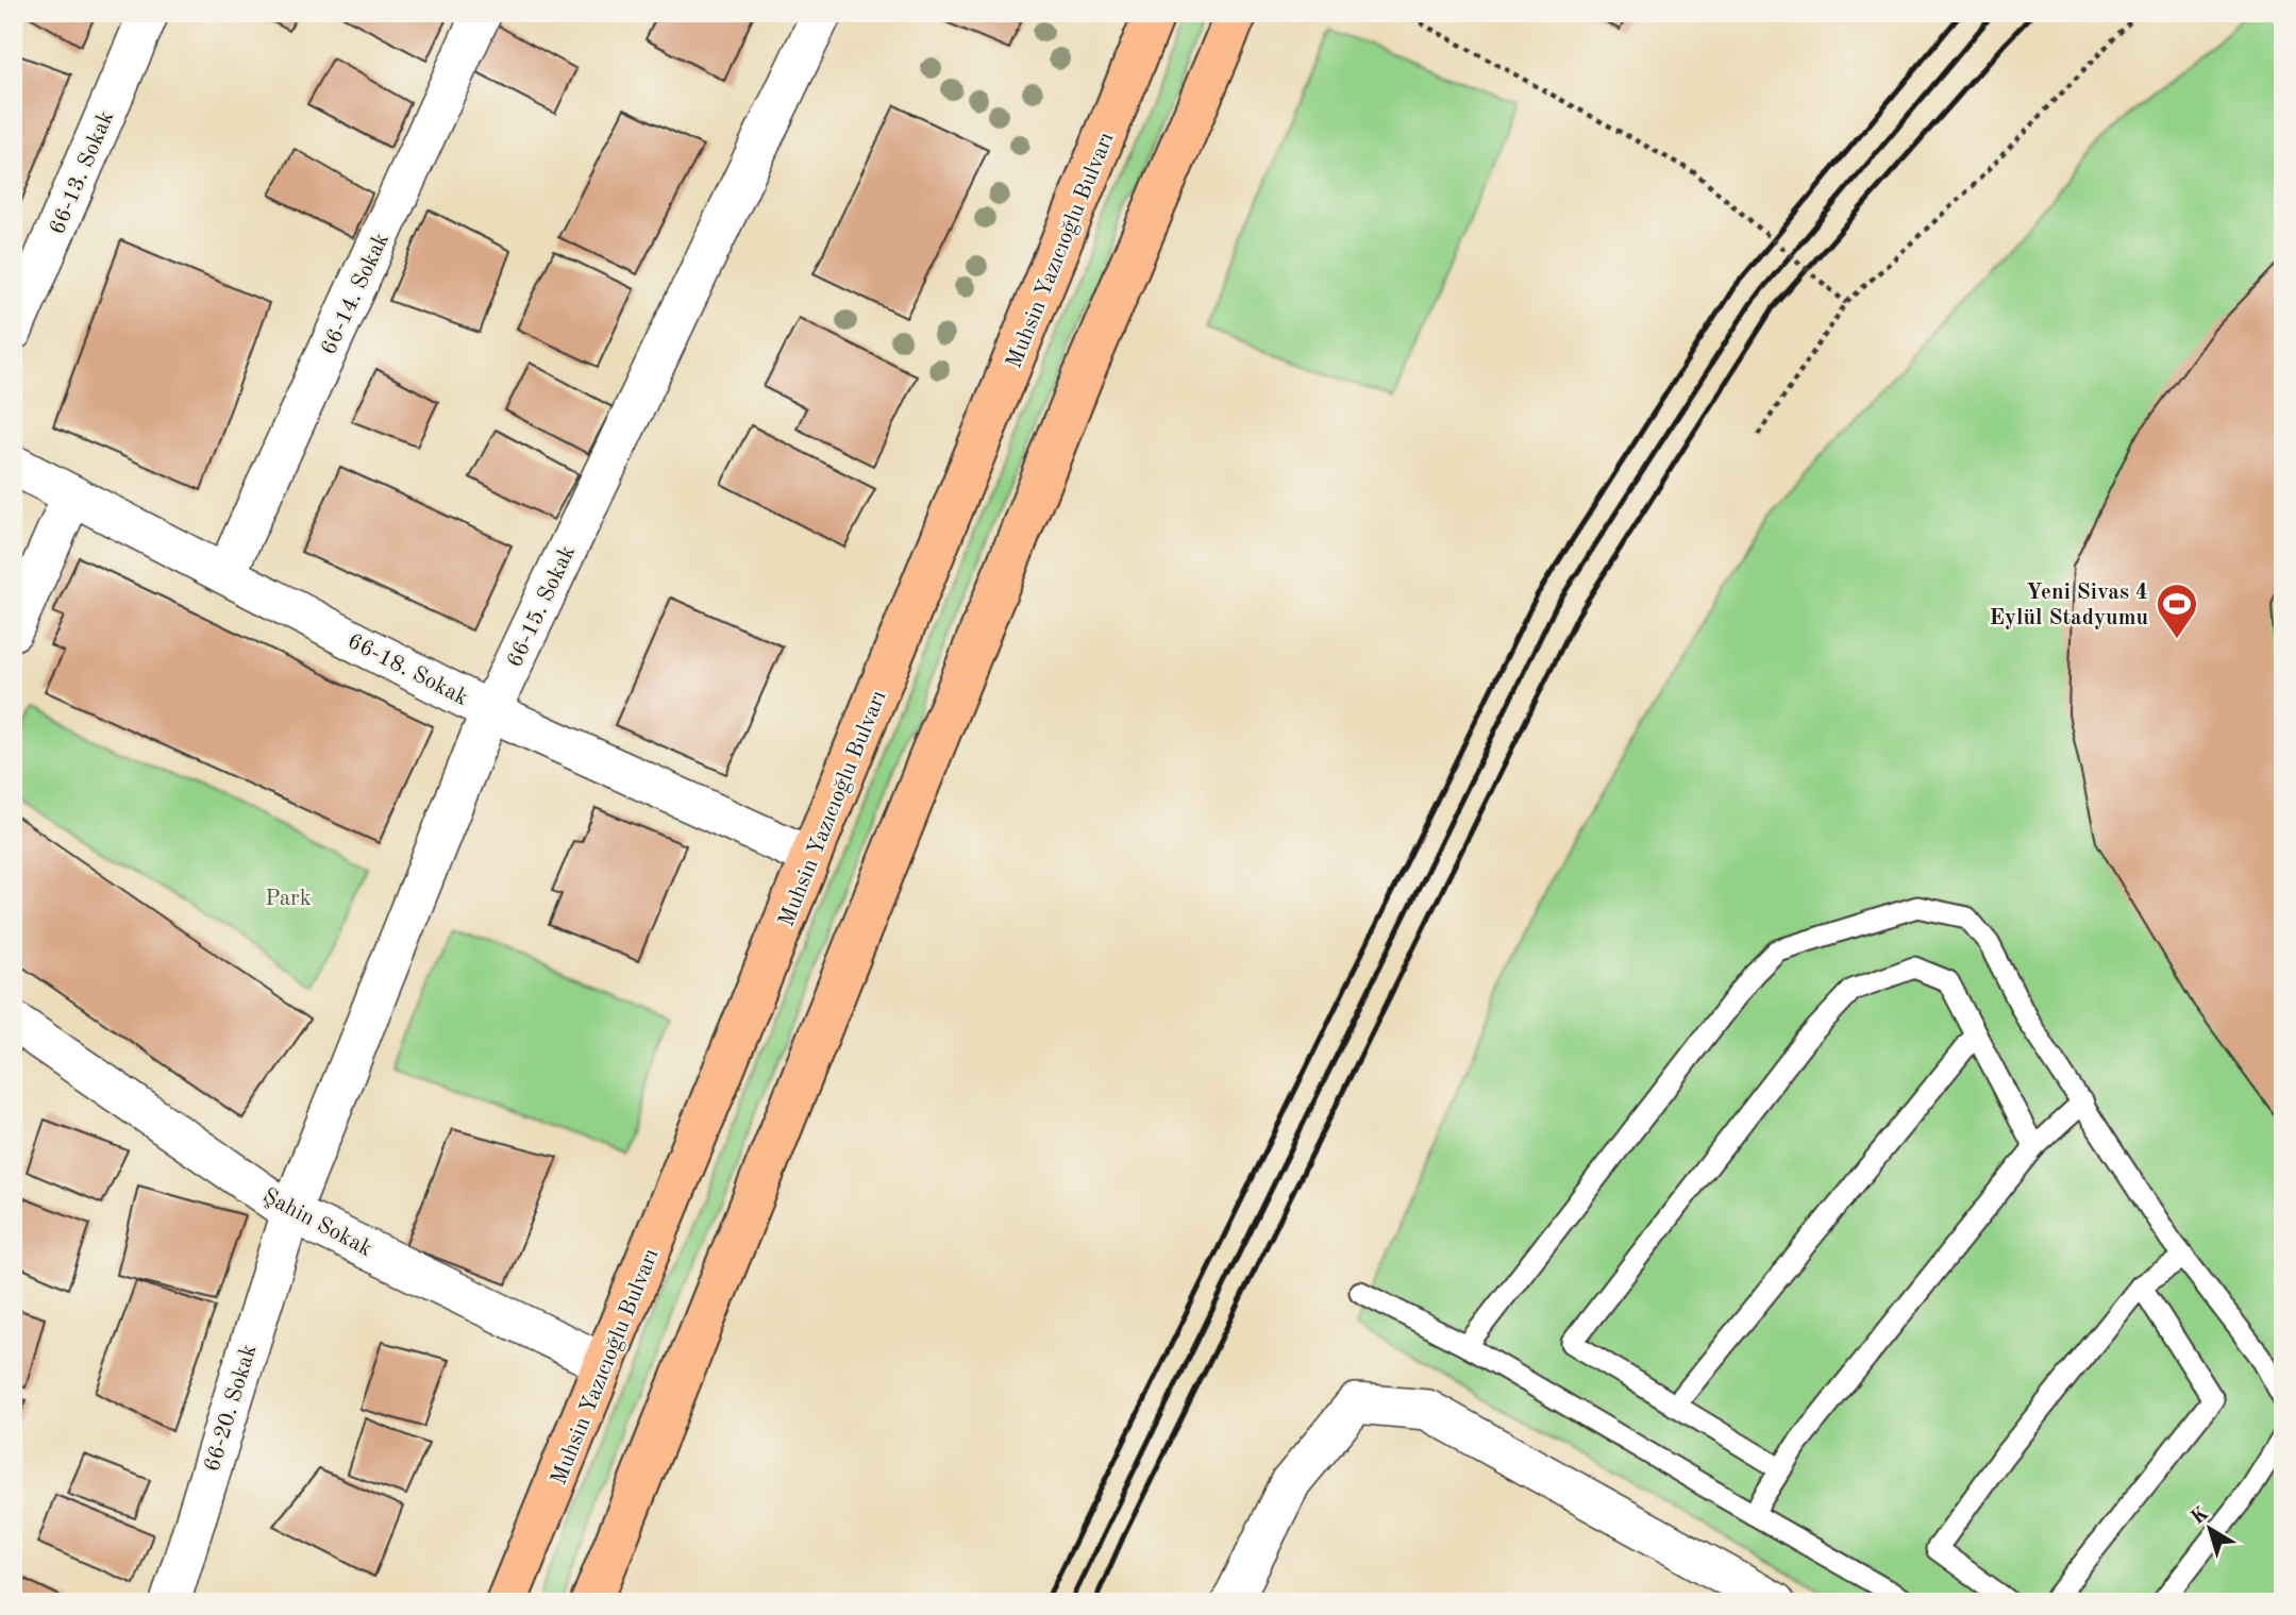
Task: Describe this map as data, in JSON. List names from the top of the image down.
{
  "streets": {
    "main road": ["Muhsin Yazıcıoğlu Bulvarı"],
    "street": [
      "66-13. Sokak",
      "66-14. Sokak",
      "66-15. Sokak",
      "66-18. Sokak",
      "Şahin Sokak",
      "66-20. Sokak"
    ]
  },
  "crossings": [
    ["Muhsin Yazıcıoğlu Bulvarı", "66-18. Sokak"],
    ["Muhsin Yazıcıoğlu Bulvarı", "Şahin Sokak"],
    ["66-14. Sokak", "66-18. Sokak"],
    ["66-15. Sokak", "66-18. Sokak"],
    ["66-15. Sokak", "Şahin Sokak"],
    ["66-15. Sokak", "66-20. Sokak"],
    ["Şahin Sokak", "66-20. Sokak"]
  ],
  "parks": ["Park"],
  "places": {
    "sports": ["Yeni Sivas 4 Eylül Stadyumu"]
  },
  "north": "top left"
}
